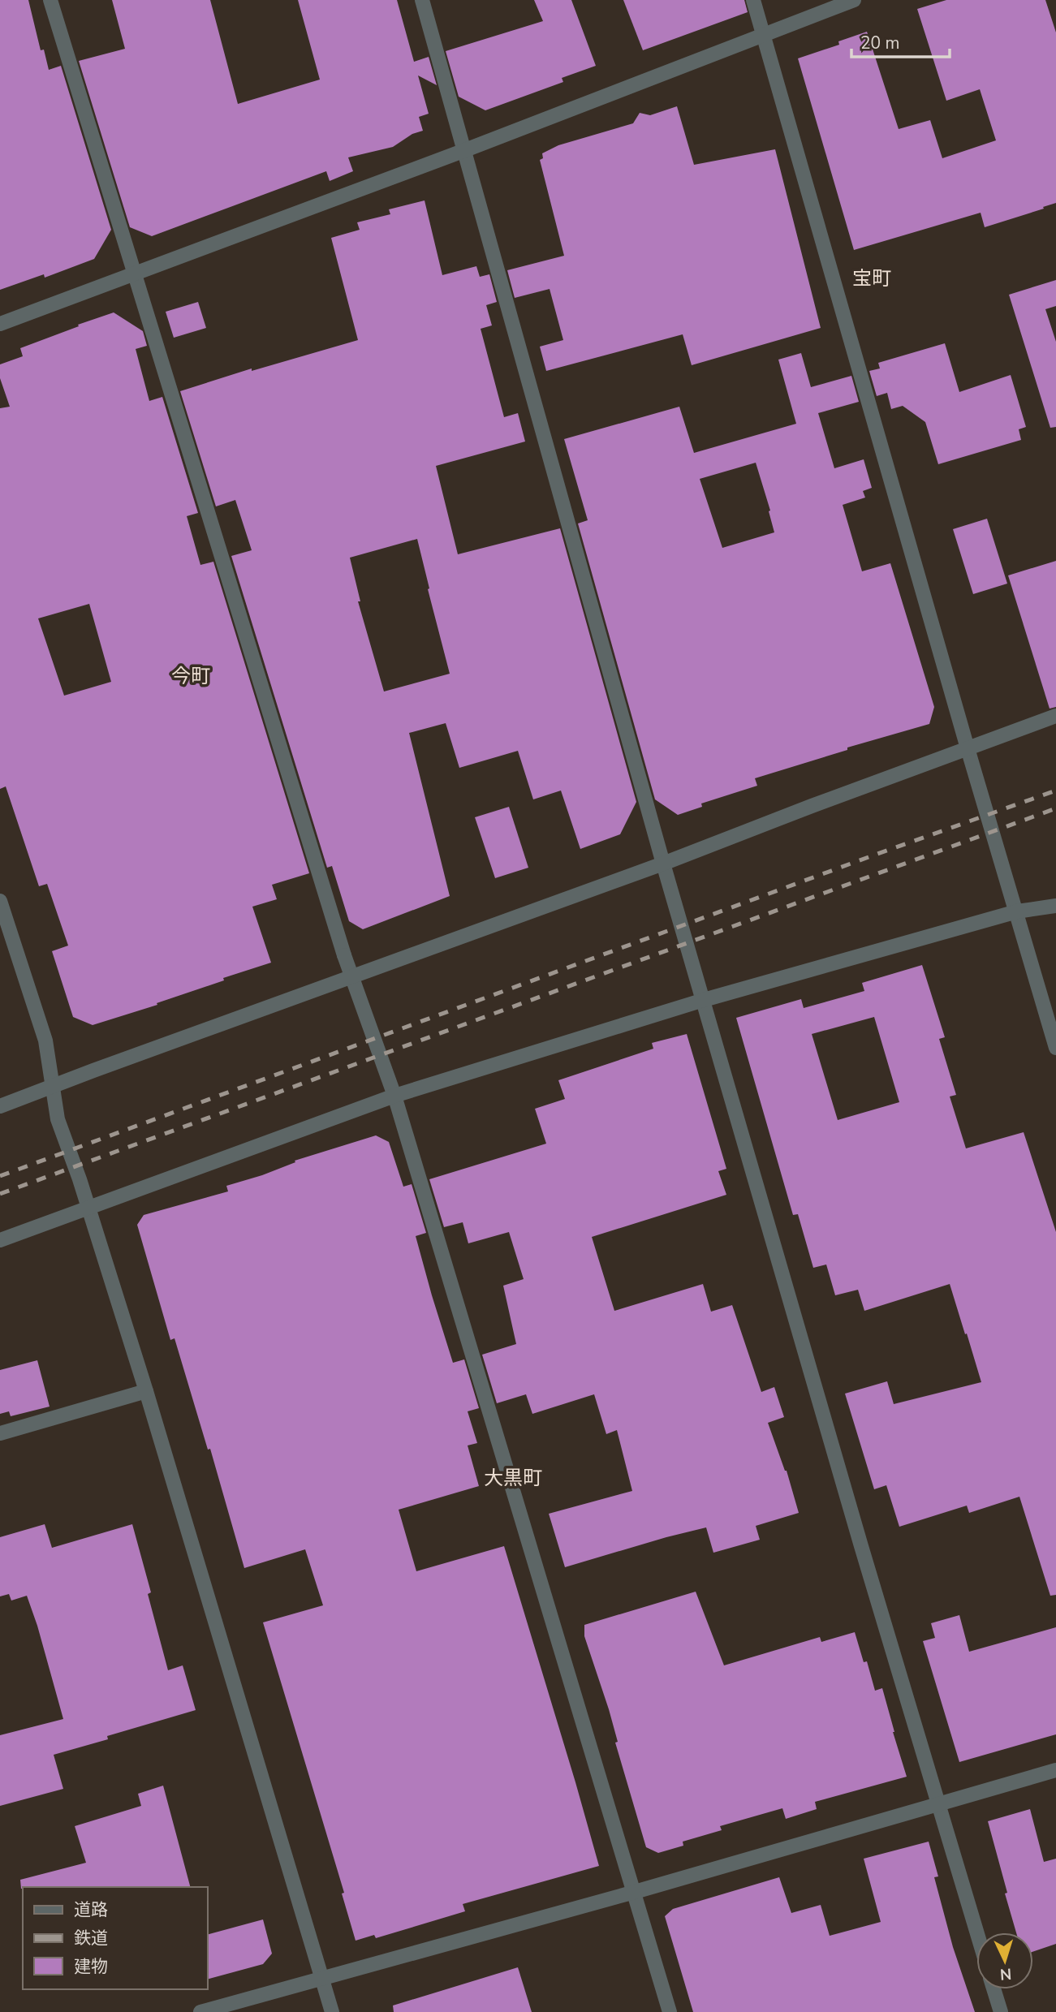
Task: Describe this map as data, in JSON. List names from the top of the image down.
{
  "districts": ["宝町", "今町", "大黒町"],
  "legend": ["道路", "鉄道", "建物"],
  "scale_bar": "20 m",
  "north": "bottom"
}
